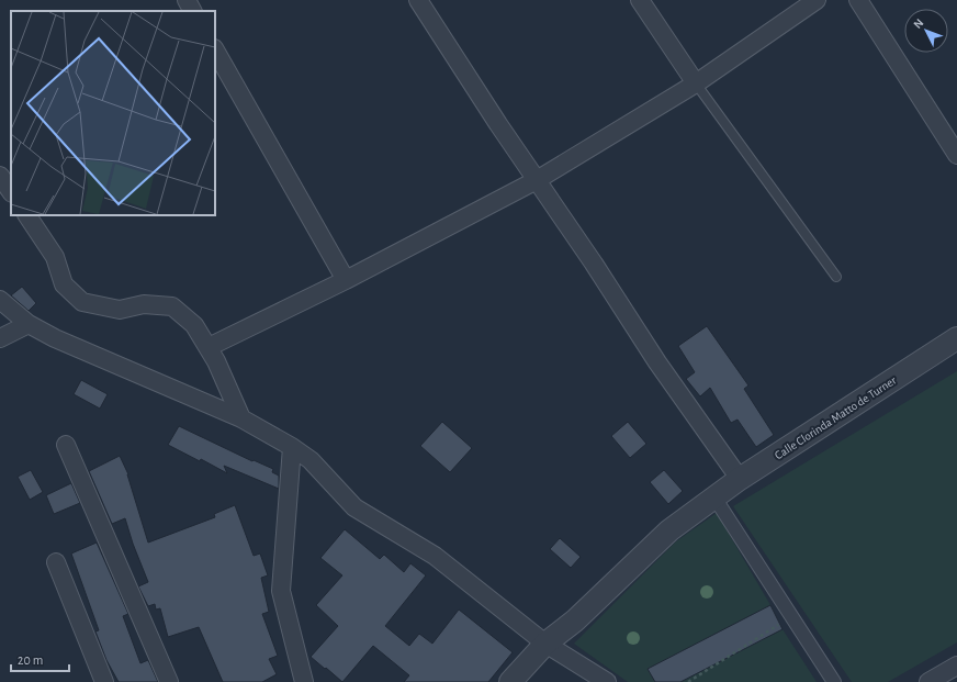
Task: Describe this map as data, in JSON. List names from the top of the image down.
{
  "streets": {
    "street": ["Calle Clorinda Matto de Turner"]
  },
  "scale_bar": "20 m",
  "north": "top left"
}
